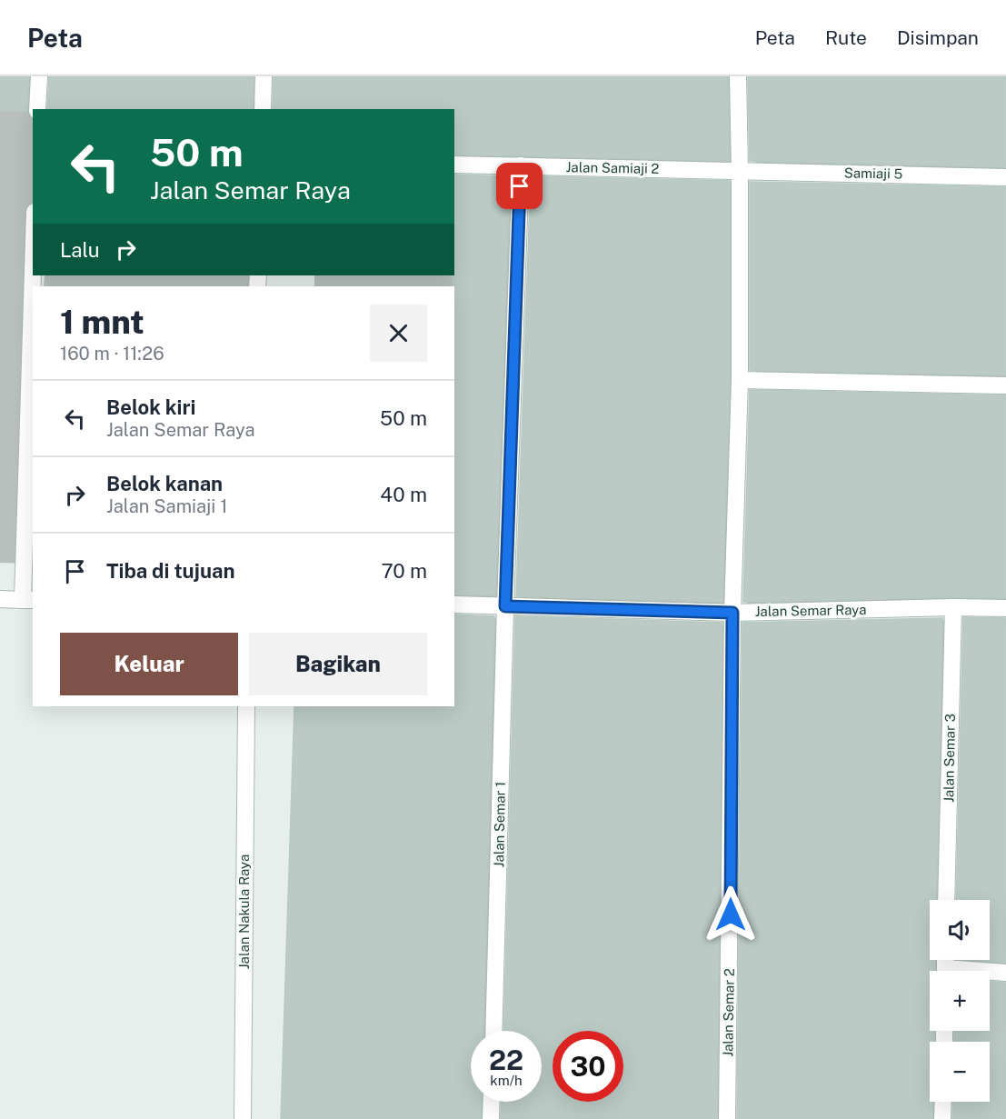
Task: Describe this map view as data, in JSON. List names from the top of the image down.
{
  "streets": {
    "street": [
      "Jalan Samiaji 2",
      "Samiaji 5",
      "Jalan Semar Raya",
      "Jalan Semar 3",
      "Jalan Semar 1",
      "Jalan Nakula Raya",
      "Jalan Semar 2"
    ]
  },
  "crossings": [
    ["Jalan Samiaji 2", "Samiaji 5"],
    ["Jalan Samiaji 2", "Jalan Semar 1"],
    ["Jalan Samiaji 2", "Jalan Semar 2"],
    ["Samiaji 5", "Jalan Semar 2"],
    ["Jalan Semar Raya", "Jalan Semar 3"],
    ["Jalan Semar Raya", "Jalan Semar 1"],
    ["Jalan Semar Raya", "Jalan Semar 2"]
  ],
  "page": {
    "header": "Peta",
    "nav": ["Peta", "Rute", "Disimpan"],
    "turn": ["50 m", "Jalan Semar Raya"],
    "then": "Lalu",
    "heading": ["1 mnt", "160 m · 11:26"],
    "list": [
      {
        "name": "Belok kiri",
        "note": "Jalan Semar Raya",
        "value": "50 m"
      },
      {
        "name": "Belok kanan",
        "note": "Jalan Samiaji 1",
        "value": "40 m"
      },
      {
        "name": "Tiba di tujuan",
        "value": "70 m"
      }
    ],
    "buttons": ["Keluar", "Bagikan"],
    "map_buttons": ["+", "−"],
    "speed": "22 km/h",
    "limit": "30"
  }
}
